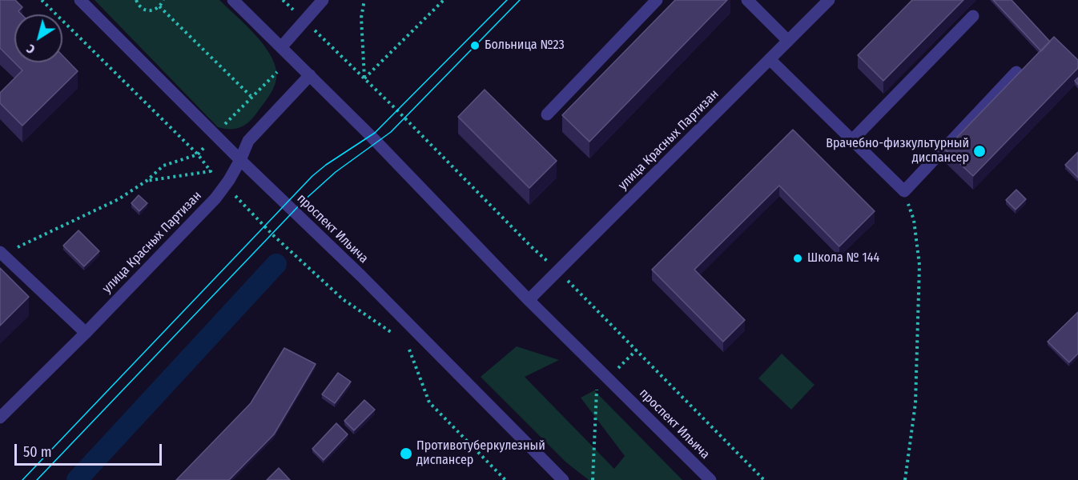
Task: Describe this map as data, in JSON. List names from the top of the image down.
{
  "streets": {
    "street": ["улица Красных Партизан", "проспект Ильича"]
  },
  "crossings": [
    ["улица Красных Партизан", "проспект Ильича"]
  ],
  "places": [
    "Больница №23",
    "Врачебно-физкультурный диспансер",
    "Школа № 144",
    "Противотуберкулезный диспансер"
  ],
  "scale_bar": "50 m",
  "north": "bottom left"
}
